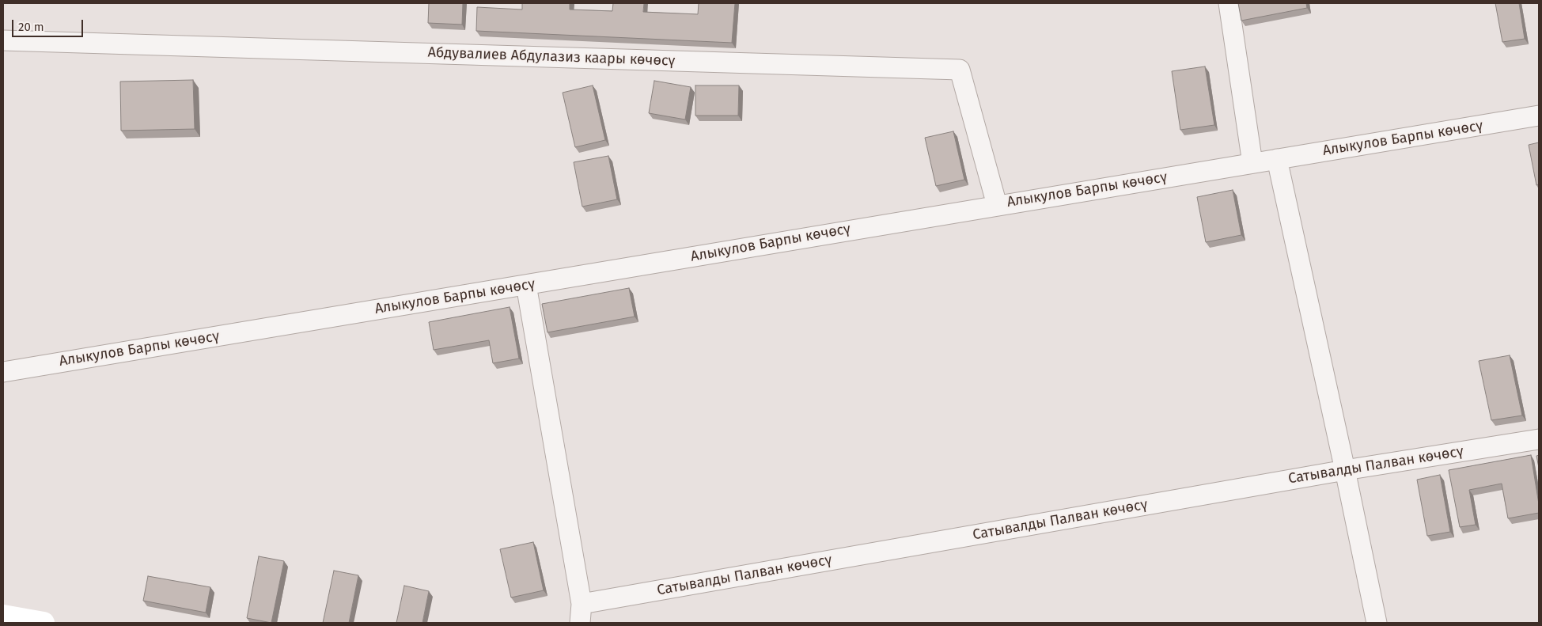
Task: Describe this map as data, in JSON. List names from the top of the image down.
{
  "streets": {
    "street": ["Абдувалиев Абдулазиз каары көчөсү", "Алыкулов Барпы көчөсү", "Сатывалды Палван көчөсү"]
  },
  "crossings": [
    ["Абдувалиев Абдулазиз каары көчөсү", "Алыкулов Барпы көчөсү"]
  ],
  "scale_bar": "20 m"
}
